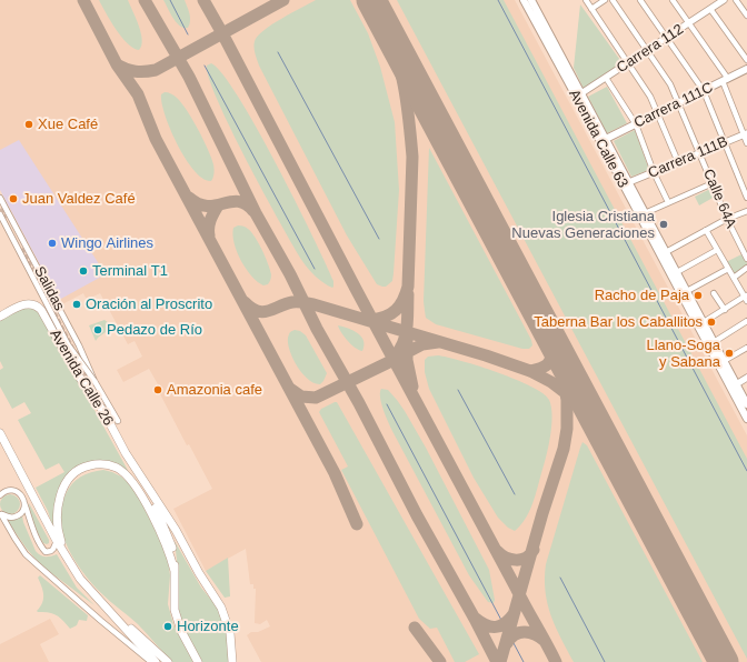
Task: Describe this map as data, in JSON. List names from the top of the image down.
{
  "streets": {
    "main road": ["Carrera 111C", "Avenida Calle 63", "Avenida Calle 26"],
    "street": [
      "Carrera 112",
      "Carrera 111B",
      "Calle 64A",
      "Salidas"
    ]
  },
  "crossings": [
    ["Carrera 112", "Avenida Calle 63"],
    ["Carrera 112", "Calle 64A"],
    ["Carrera 111C", "Avenida Calle 63"],
    ["Carrera 111C", "Calle 64A"],
    ["Avenida Calle 63", "Carrera 111B"],
    ["Carrera 111B", "Calle 64A"]
  ],
  "places": [
    "Xue Café",
    "Juan Valdez Café",
    "Iglesia Cristiana Nuevas Generaciones",
    "Wingo Airlines",
    "Terminal T1",
    "Racho de Paja",
    "Oración al Proscrito",
    "Taberna Bar los Caballitos",
    "Pedazo de Río",
    "Llano-Soga y Sabana",
    "Amazonia cafe",
    "Horizonte"
  ]
}
